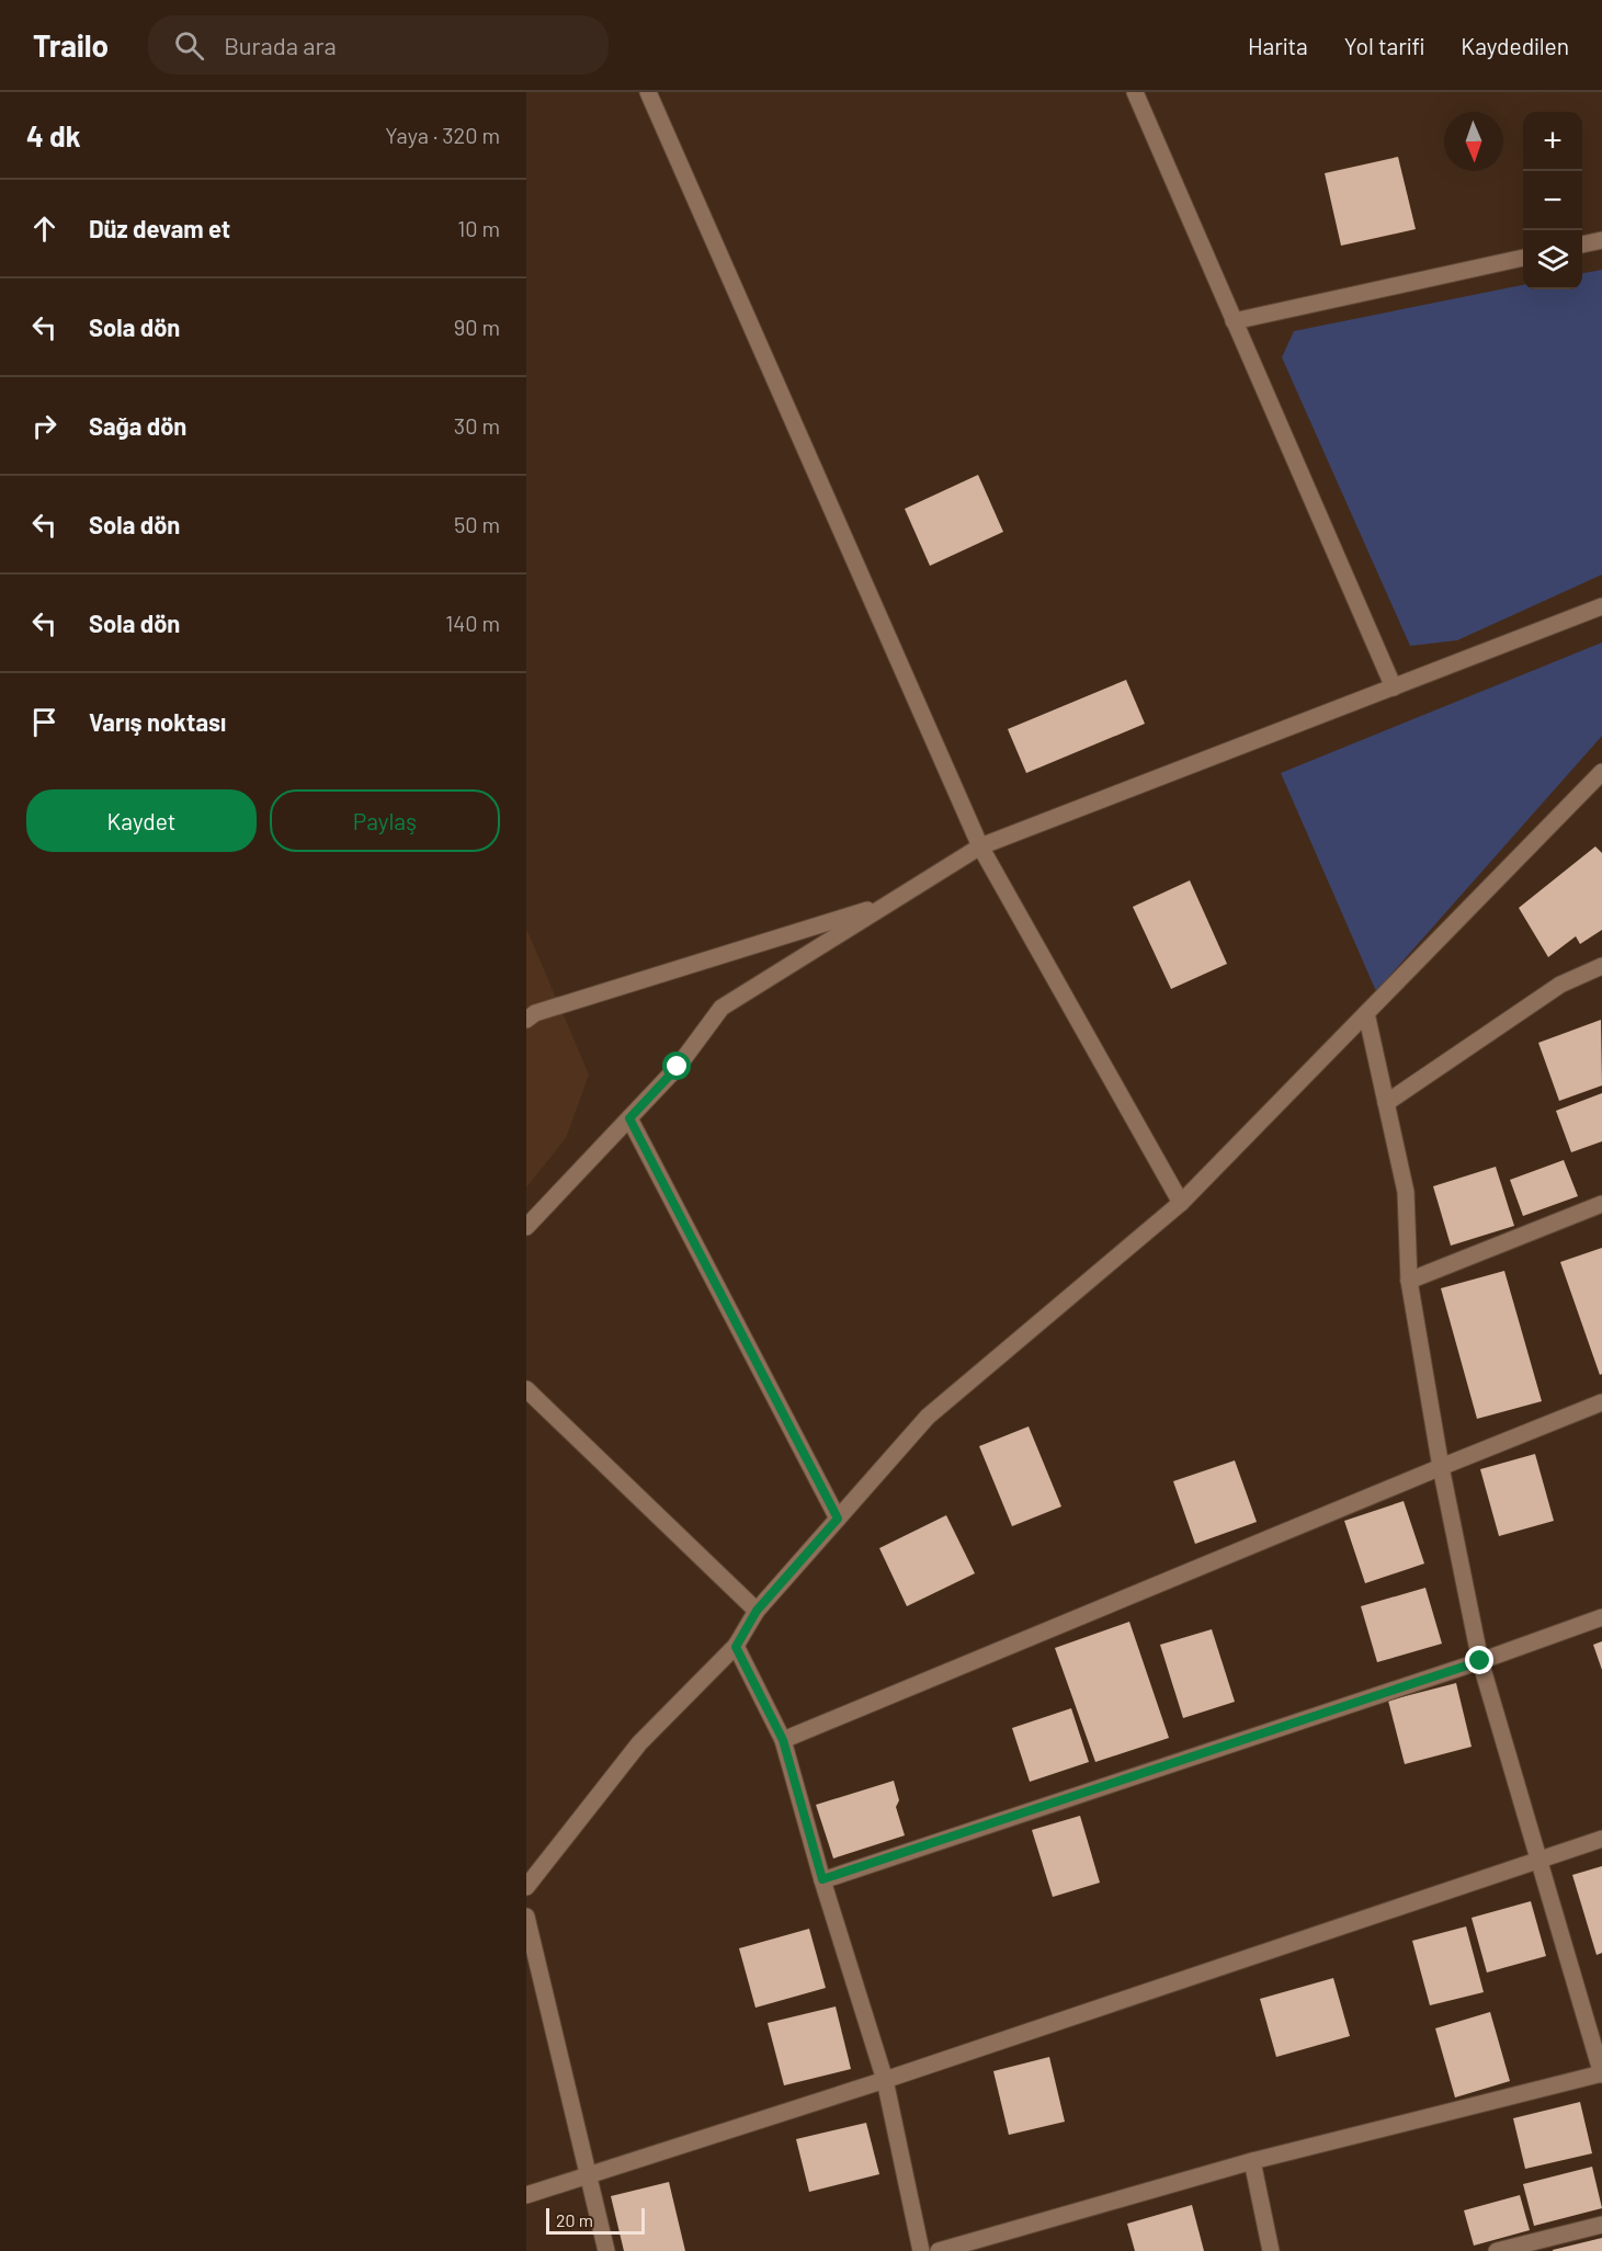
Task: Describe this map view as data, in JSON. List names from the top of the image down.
{
  "scale_bar": "20 m",
  "north": "bottom",
  "page": {
    "header": "Trailo",
    "search": "Burada ara",
    "nav": ["Harita", "Yol tarifi", "Kaydedilen"],
    "heading": ["4 dk", "Yaya · 320 m"],
    "map_buttons": ["+", "−"],
    "list": [
      ["Düz devam et", "10 m"],
      ["Sola dön", "90 m"],
      ["Sağa dön", "30 m"],
      ["Sola dön", "50 m"],
      ["Sola dön", "140 m"],
      "Varış noktası"
    ],
    "buttons": ["Kaydet", "Paylaş"],
    "scale": "20 m"
  }
}
